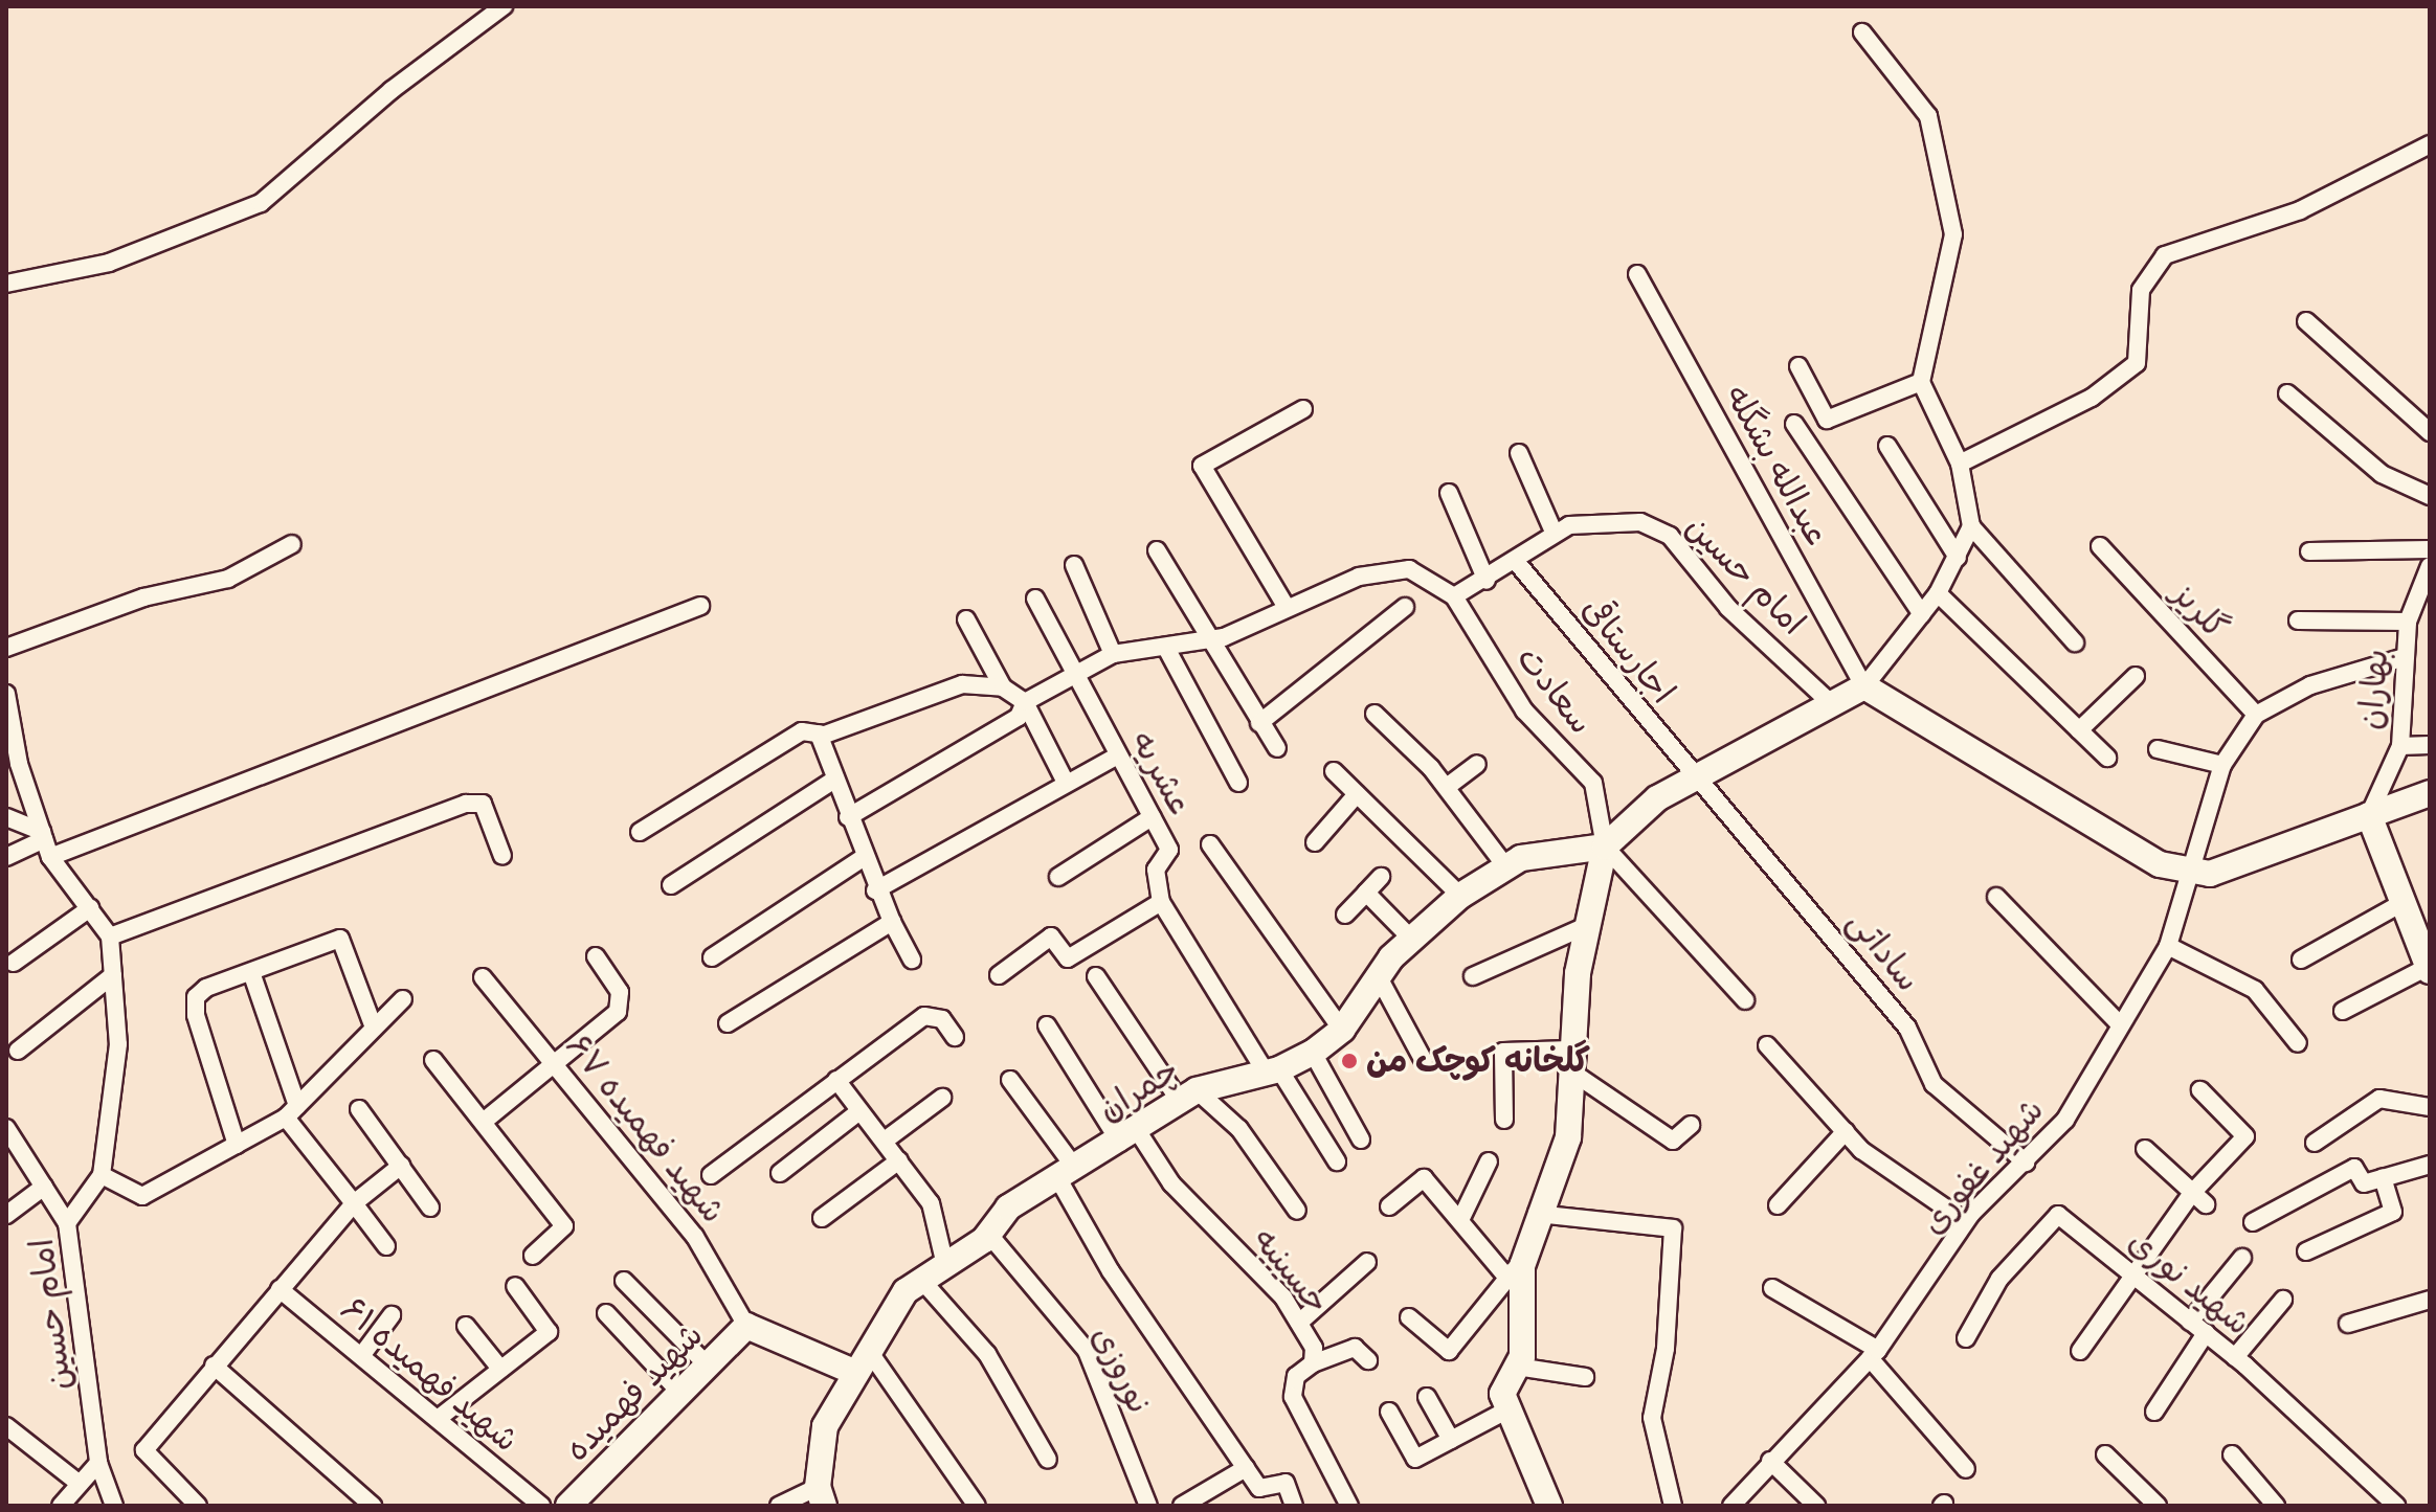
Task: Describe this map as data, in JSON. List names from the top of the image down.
{
  "streets": {
    "street": [
      "عبدالله بشگله",
      "امام حسین",
      "گلریز",
      "اجارستاقی",
      "بهاران",
      "سعادت",
      "عشریه",
      "ساداتی",
      "چمران",
      "شهید فهمیده ۶۷",
      "شهید غفوری",
      "حسینیه",
      "شهید نوری",
      "نوروزی",
      "شهید فهمیده ۶۱",
      "شهید فهمیده"
    ]
  },
  "crossings": [
    ["گلریز", "شهید غفوری"],
    ["اجارستاقی", "ساداتی"],
    ["سعادت", "چمران"],
    ["ساداتی", "شهید غفوری"],
    ["چمران", "حسینیه"],
    ["چمران", "نوروزی"],
    ["شهید فهمیده ۶۷", "شهید فهمیده"]
  ],
  "places": ["گلخانه کوچک من"]
}
